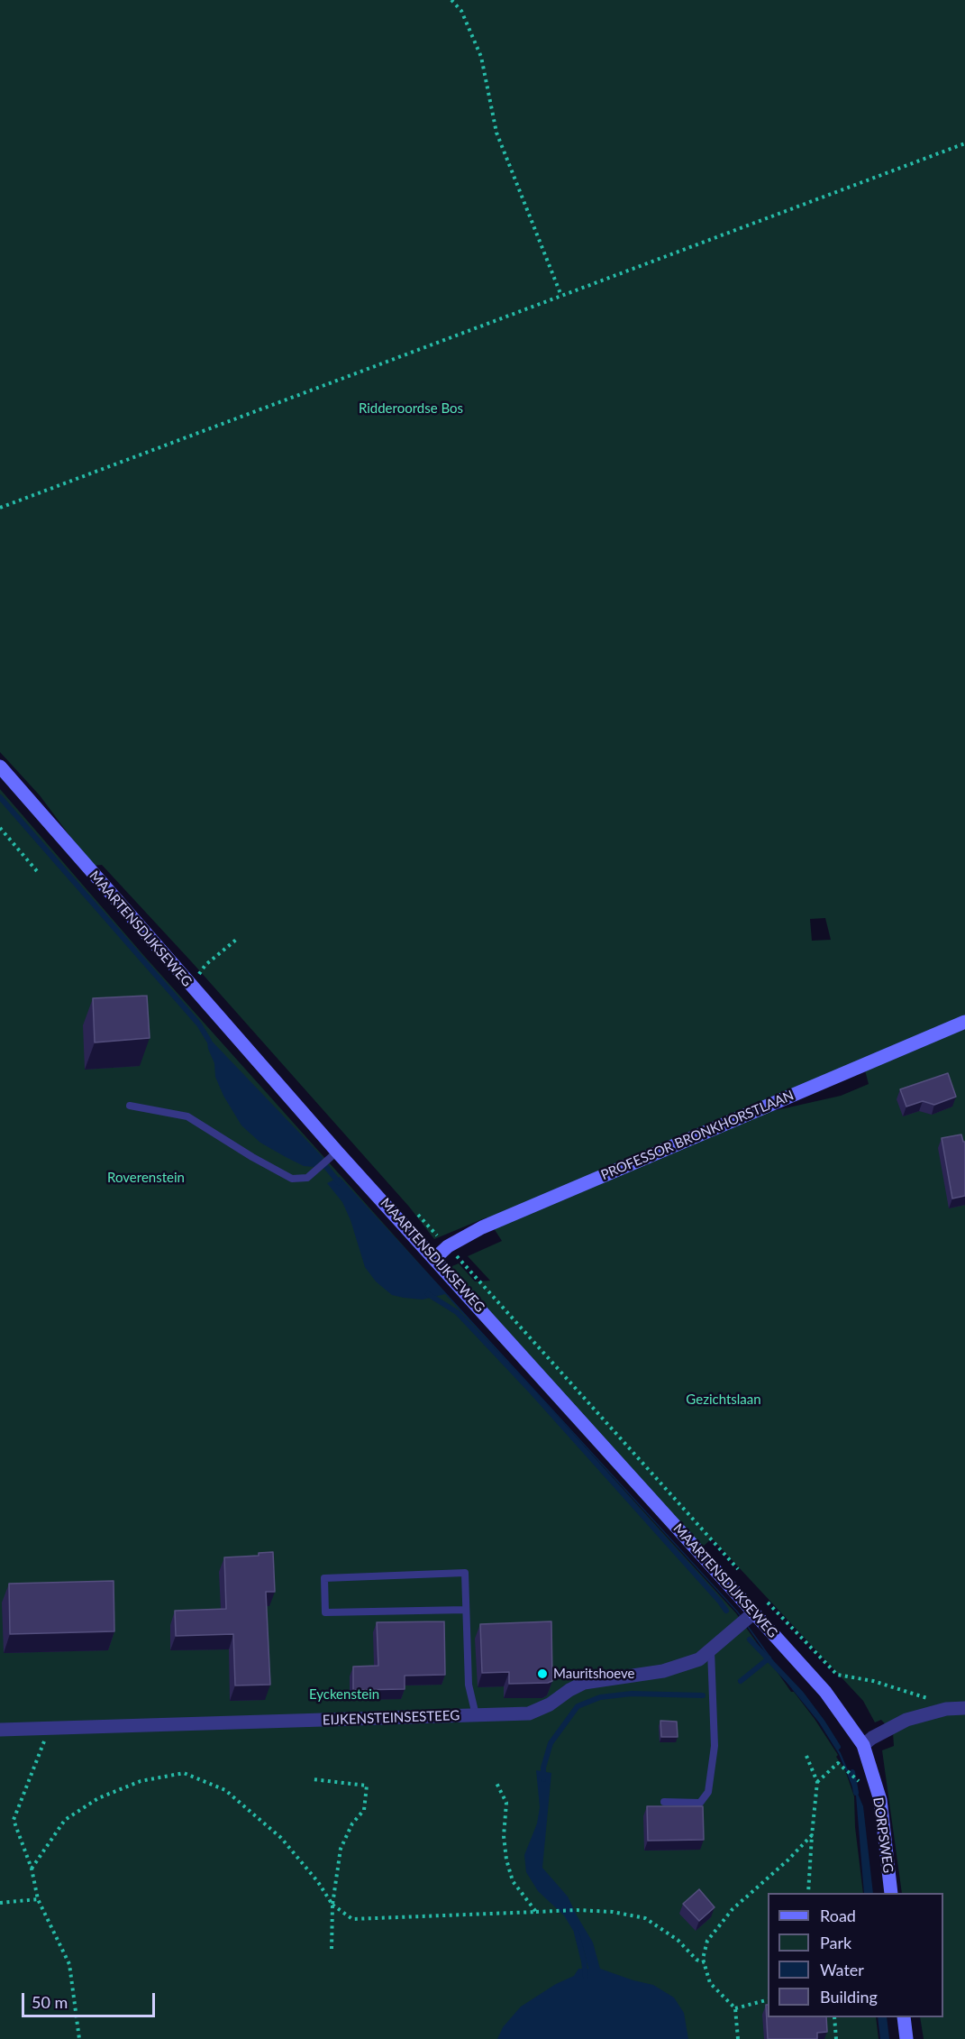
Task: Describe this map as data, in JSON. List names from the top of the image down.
{
  "streets": {
    "street": [
      "MAARTENSDIJKSEWEG",
      "PROFESSOR BRONKHORSTLAAN",
      "EIJKENSTEINSESTEEG",
      "DORPSWEG"
    ]
  },
  "crossings": [
    ["MAARTENSDIJKSEWEG", "PROFESSOR BRONKHORSTLAAN"],
    ["MAARTENSDIJKSEWEG", "EIJKENSTEINSESTEEG"],
    ["MAARTENSDIJKSEWEG", "DORPSWEG"]
  ],
  "parks": [
    "Ridderoordse Bos",
    "Roverenstein",
    "Gezichtslaan",
    "Eyckenstein"
  ],
  "places": ["Mauritshoeve"],
  "legend": [
    "Road",
    "Park",
    "Water",
    "Building"
  ],
  "scale_bar": "50 m"
}
